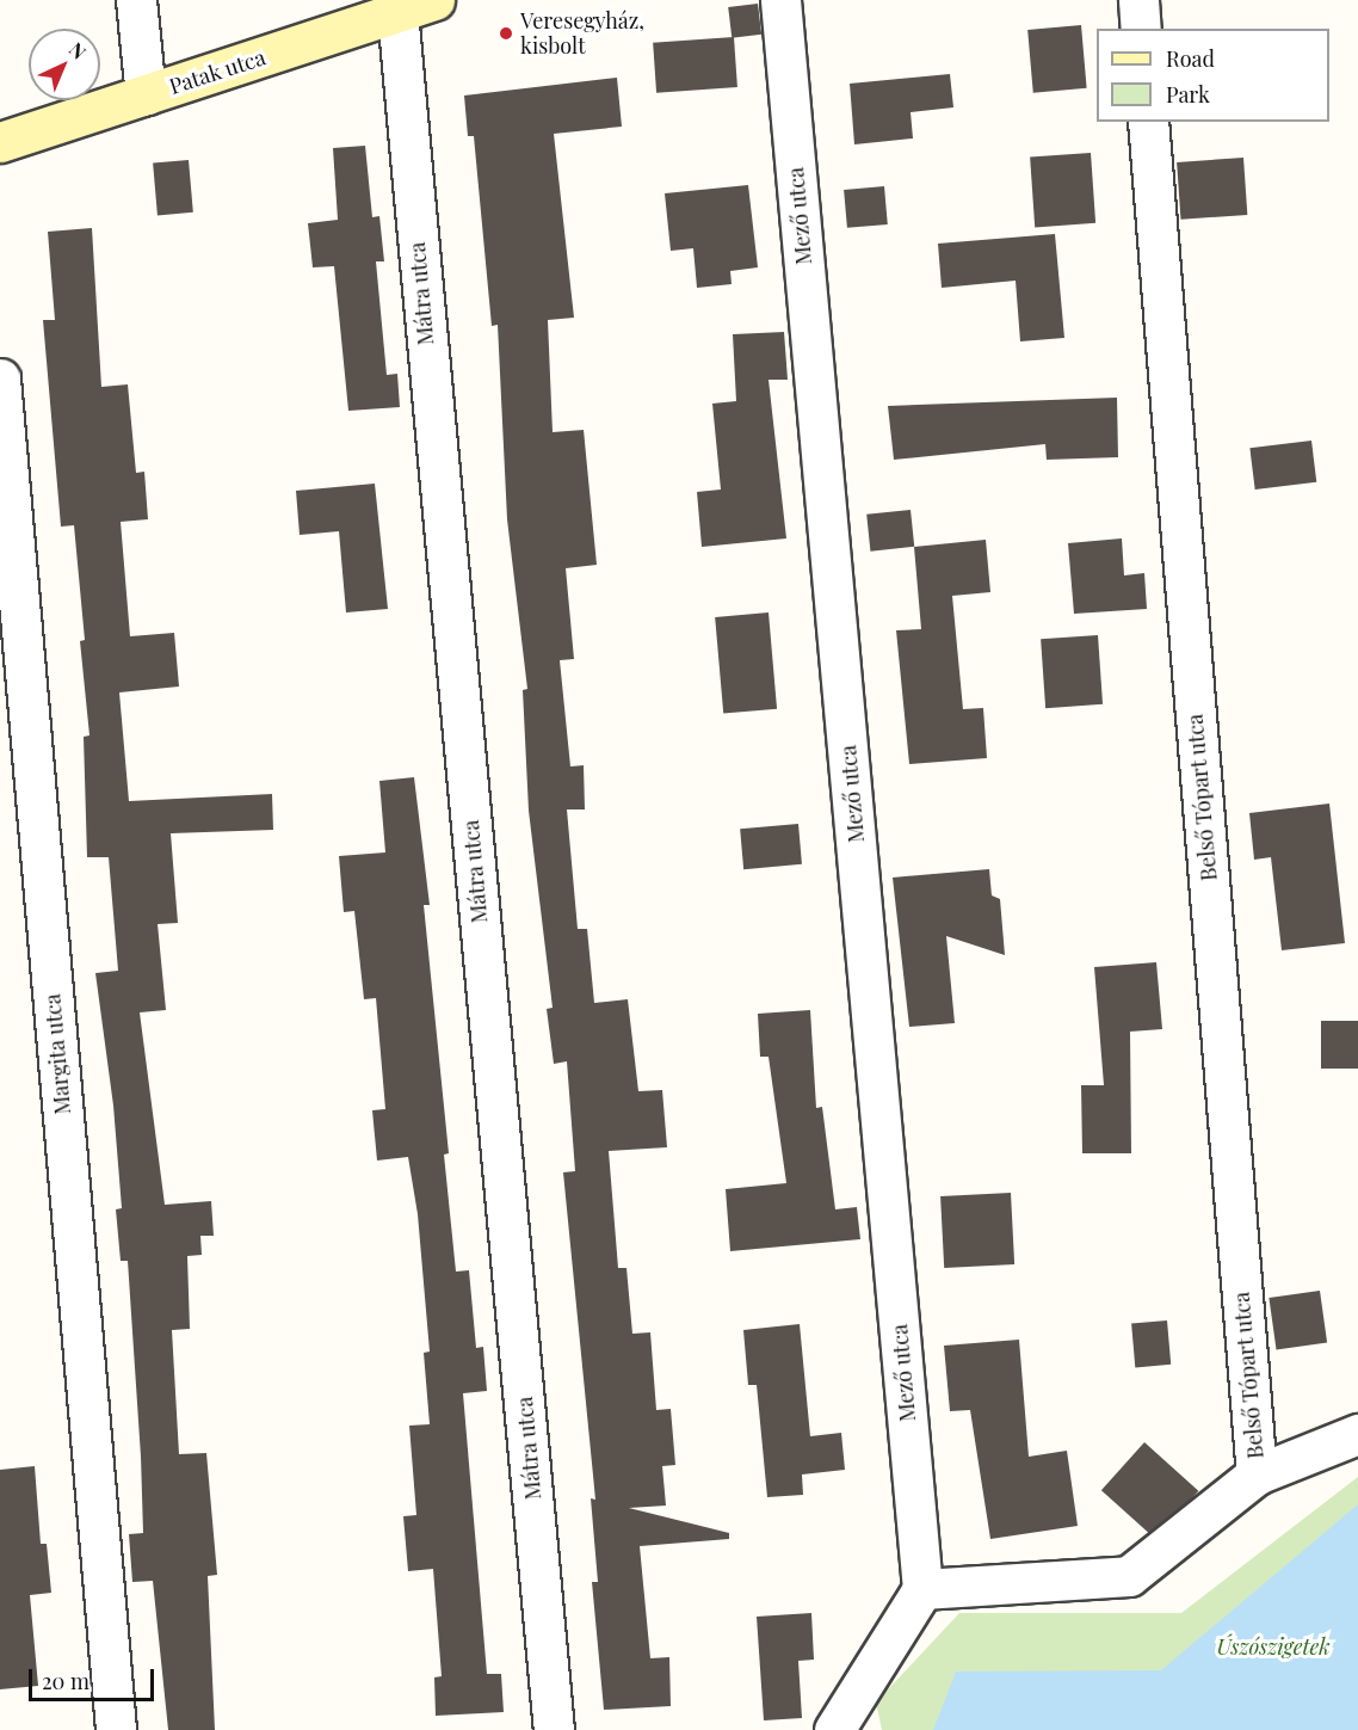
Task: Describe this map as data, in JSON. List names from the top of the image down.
{
  "streets": {
    "street": [
      "Patak utca",
      "Mező utca",
      "Mátra utca",
      "Belső Tópart utca",
      "Margita utca"
    ]
  },
  "crossings": [
    ["Patak utca", "Mátra utca"]
  ],
  "parks": ["Úszószigetek"],
  "places": ["Veresegyház, kisbolt"],
  "legend": ["Road", "Park"],
  "scale_bar": "20 m",
  "north": "top right"
}
